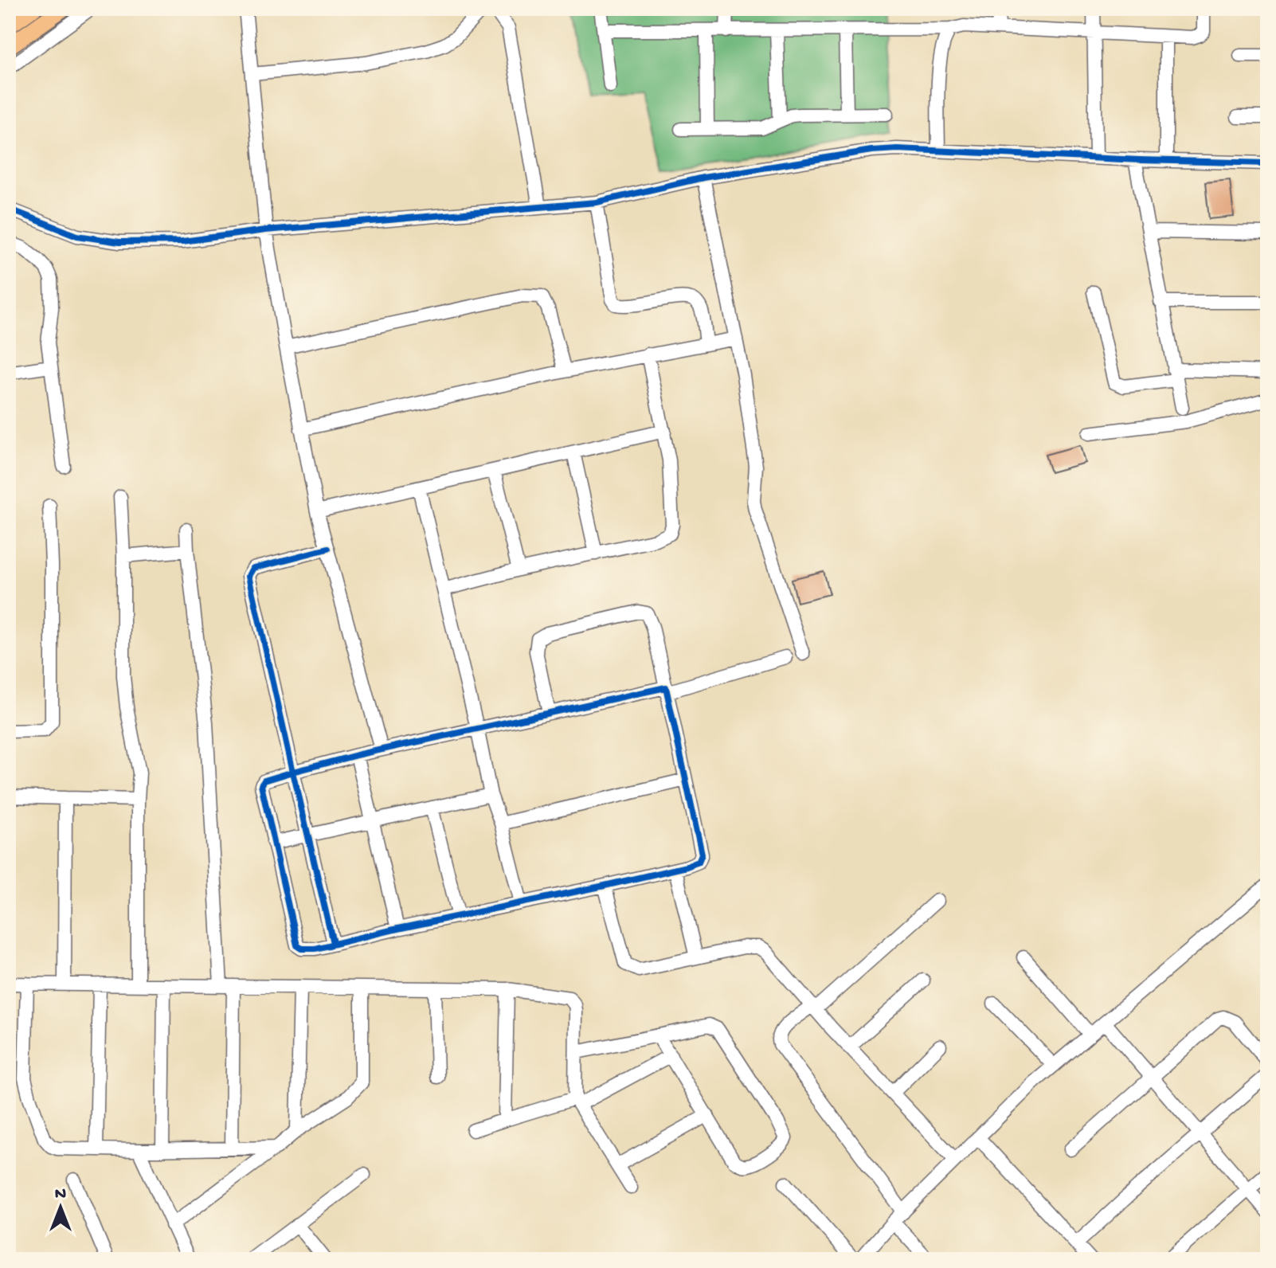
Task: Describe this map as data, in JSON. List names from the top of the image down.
{
  "north": "top"
}
